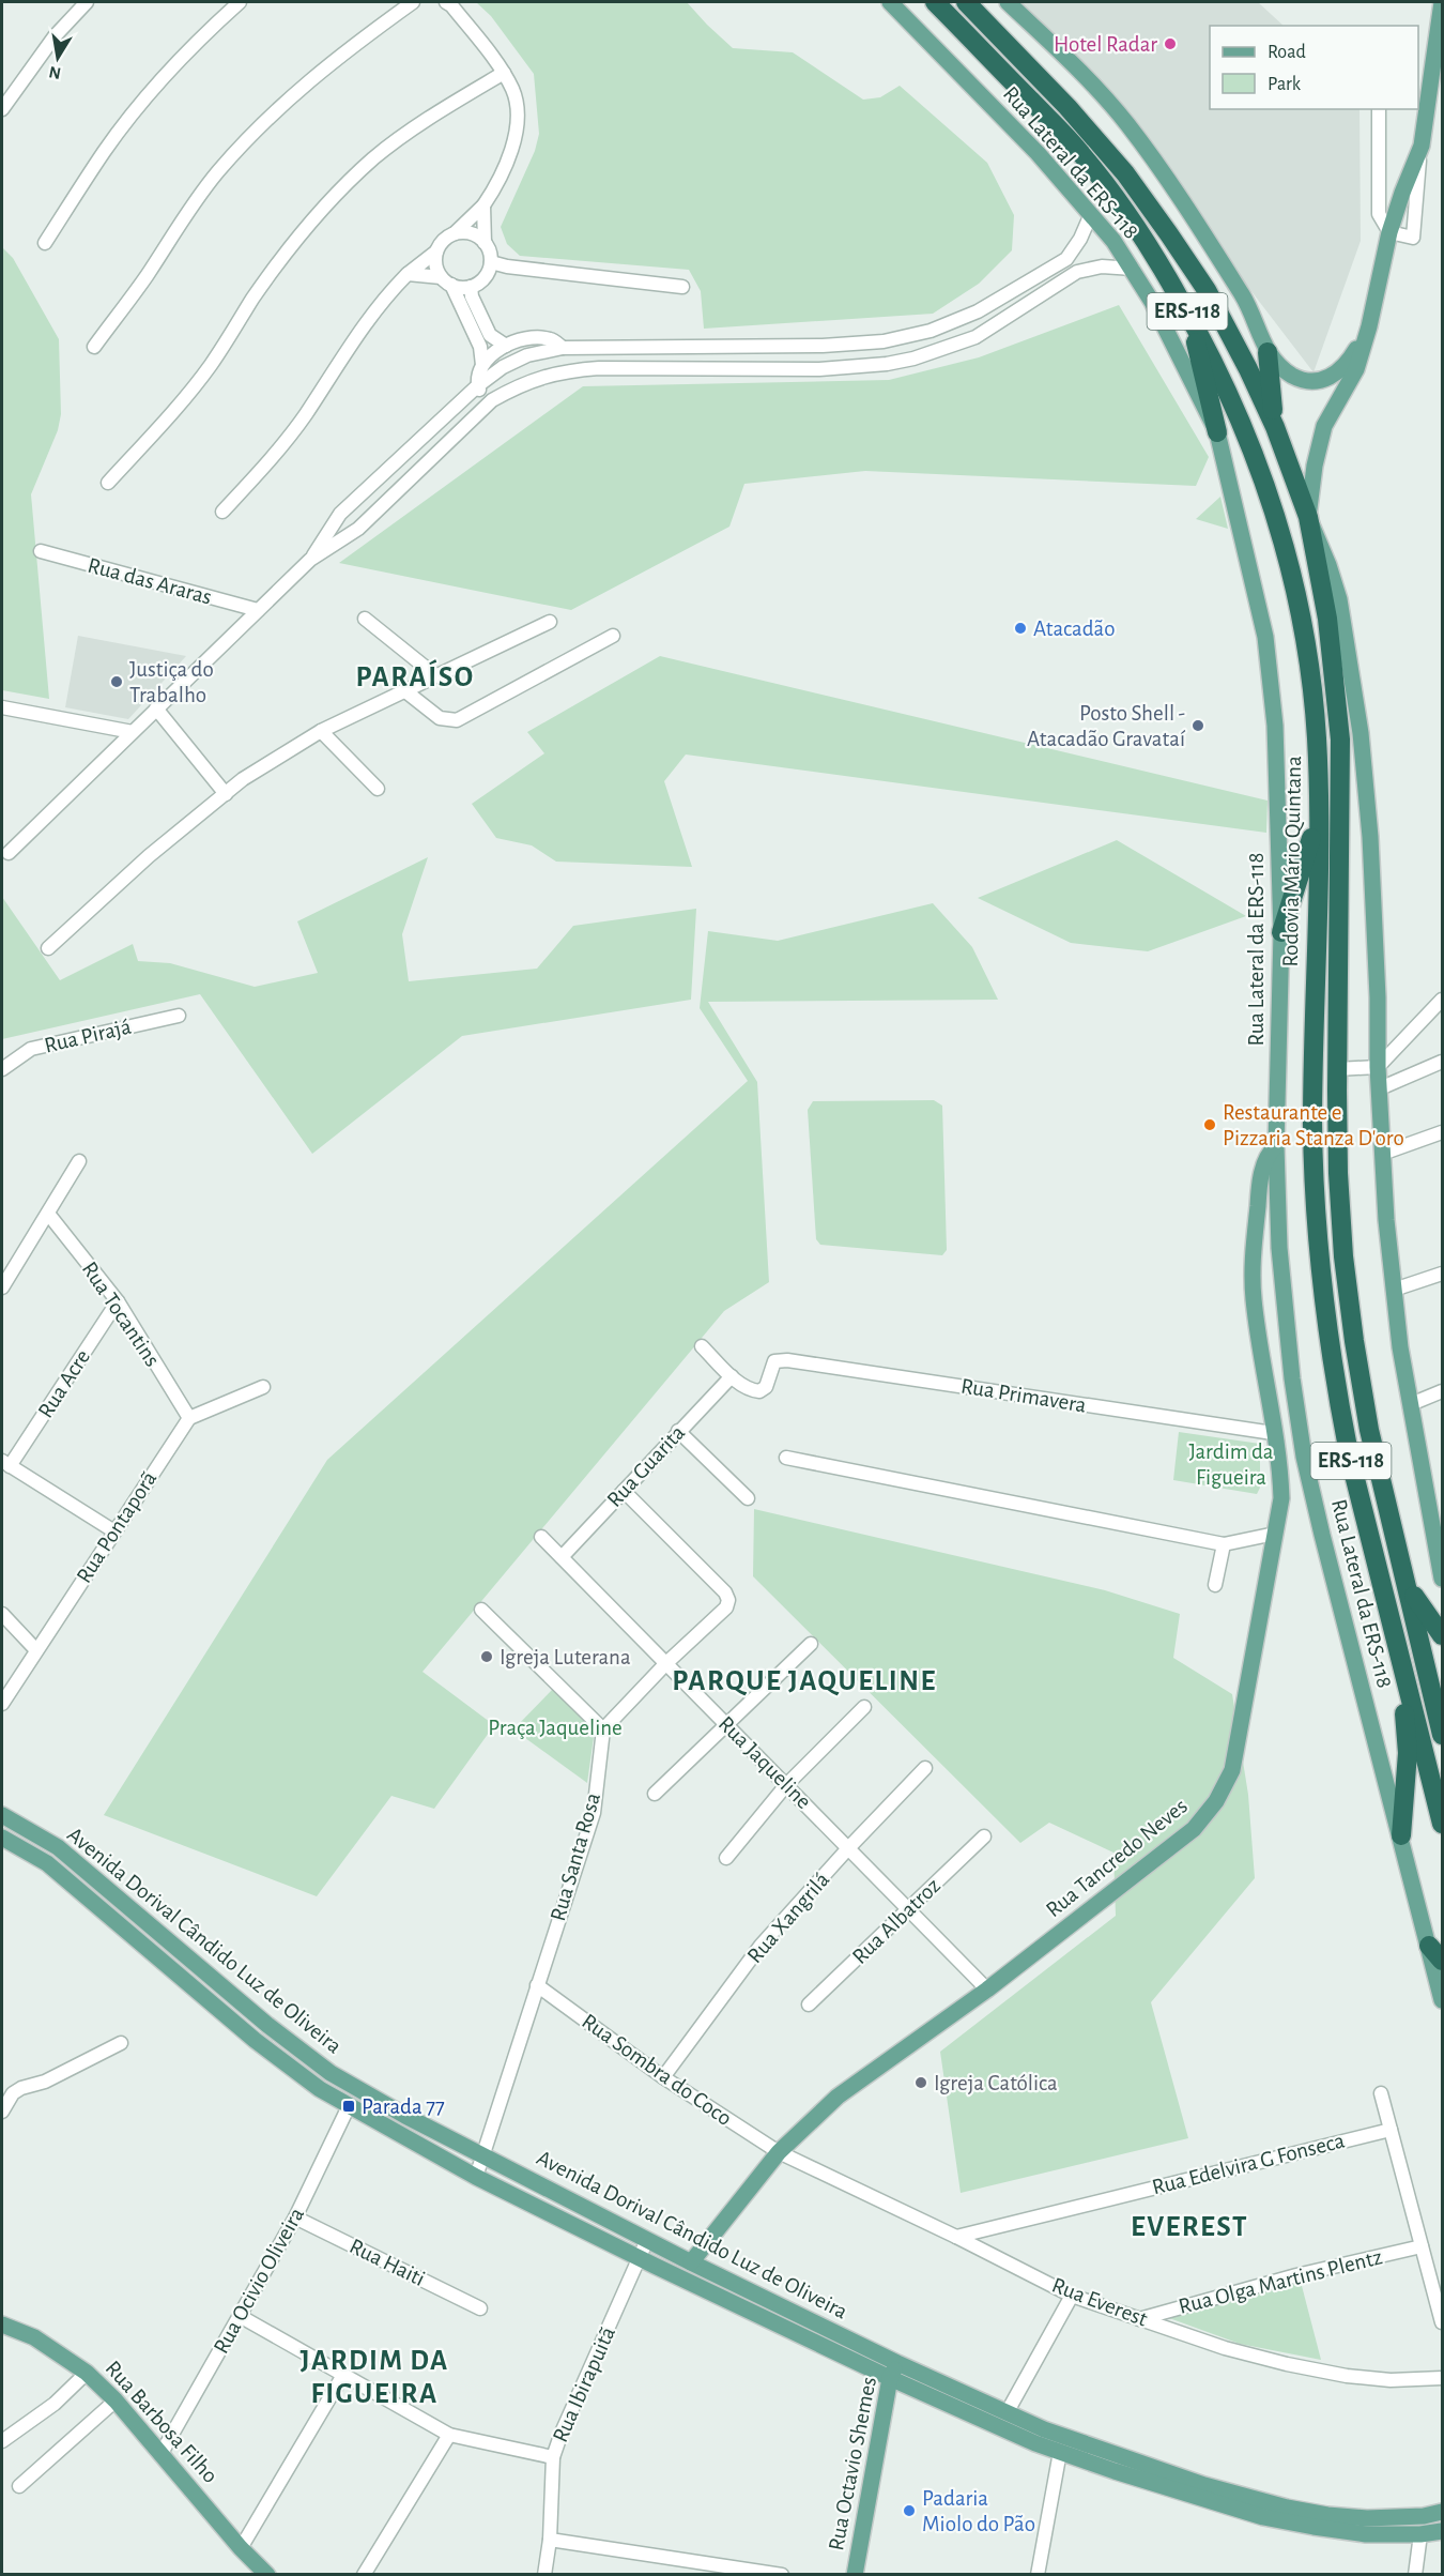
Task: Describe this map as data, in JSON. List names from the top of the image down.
{
  "streets": {
    "highway": ["ERS-118", "Rodovia Mário Quintana"],
    "main road": [
      "Rua Lateral da ERS-118",
      "Rua Tancredo Neves",
      "Avenida Dorival Cândido Luz de Oliveira",
      "Rua Barbosa Filho",
      "Rua Octavio Shemes"
    ],
    "street": [
      "Rua das Araras",
      "Rua Pirajá",
      "Rua Tocantins",
      "Rua Acre",
      "Rua Primavera",
      "Rua Guarita",
      "Rua Pontaporã",
      "Rua Jaqueline",
      "Rua Santa Rosa",
      "Rua Xangrilá",
      "Rua Albatroz",
      "Rua Sombra do Coco",
      "Rua Edelvira G Fonseca",
      "Rua Haiti",
      "Rua Ocivio Oliveira",
      "Rua Olga Martins Plentz",
      "Rua Everest",
      "Rua Ibirapuitã"
    ]
  },
  "crossings": [
    ["Rua Lateral da ERS-118", "Rua Tancredo Neves"],
    ["Rua Tocantins", "Rua Acre"],
    ["Rua Tocantins", "Rua Pontaporã"],
    ["Rua Primavera", "Rua Guarita"],
    ["Rua Primavera", "Rua Tancredo Neves"],
    ["Rua Guarita", "Rua Jaqueline"],
    ["Rua Jaqueline", "Rua Tancredo Neves"],
    ["Rua Jaqueline", "Rua Xangrilá"],
    ["Rua Jaqueline", "Rua Albatroz"],
    ["Rua Santa Rosa", "Avenida Dorival Cândido Luz de Oliveira"],
    ["Rua Santa Rosa", "Rua Sombra do Coco"],
    ["Rua Tancredo Neves", "Avenida Dorival Cândido Luz de Oliveira"],
    ["Rua Tancredo Neves", "Rua Sombra do Coco"],
    ["Rua Tancredo Neves", "Rua Everest"],
    ["Rua Xangrilá", "Rua Sombra do Coco"],
    ["Avenida Dorival Cândido Luz de Oliveira", "Rua Ocivio Oliveira"],
    ["Avenida Dorival Cândido Luz de Oliveira", "Rua Ibirapuitã"],
    ["Avenida Dorival Cândido Luz de Oliveira", "Rua Octavio Shemes"],
    ["Rua Sombra do Coco", "Rua Everest"],
    ["Rua Edelvira G Fonseca", "Rua Everest"],
    ["Rua Haiti", "Rua Ocivio Oliveira"],
    ["Rua Ocivio Oliveira", "Rua Barbosa Filho"],
    ["Rua Olga Martins Plentz", "Rua Everest"]
  ],
  "districts": [
    "PARAÍSO",
    "PARQUE JAQUELINE",
    "EVEREST",
    "JARDIM DA FIGUEIRA"
  ],
  "parks": ["Jardim da Figueira", "Praça Jaqueline"],
  "places": {
    "other": [
      "Hotel Radar",
      "Atacadão",
      "Justiça do Trabalho",
      "Posto Shell - Atacadão Gravataí",
      "Restaurante e Pizzaria Stanza D'oro",
      "Igreja Luterana",
      "Igreja Católica",
      "Padaria Miolo do Pão"
    ],
    "transit": ["Parada 77"]
  },
  "legend": ["Road", "Park"],
  "north": "bottom"
}
